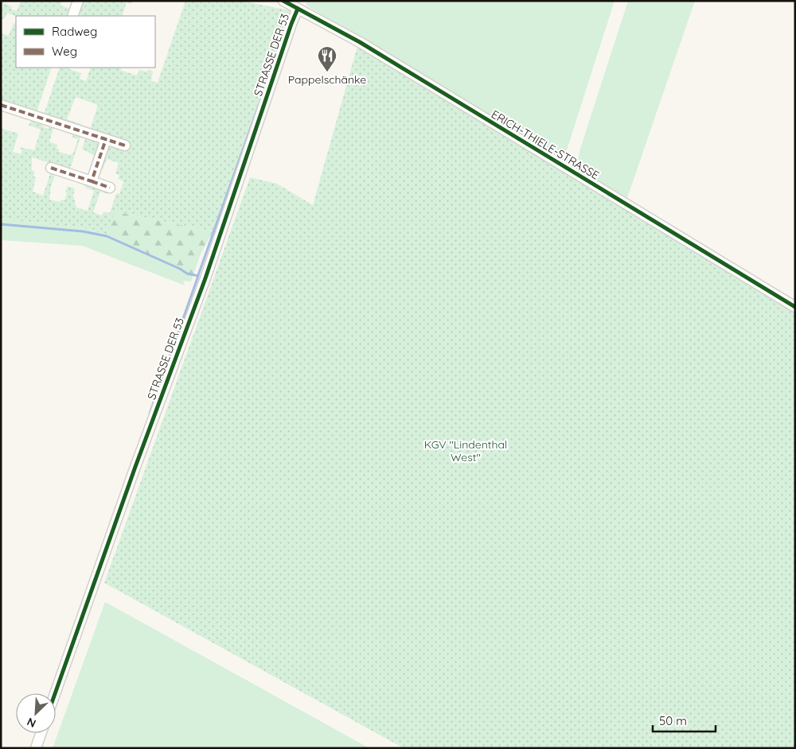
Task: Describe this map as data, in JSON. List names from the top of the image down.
{
  "streets": {
    "street": ["STRASSE DER 53", "ERICH-THIELE-STRASSE"]
  },
  "crossings": [
    ["STRASSE DER 53", "ERICH-THIELE-STRASSE"]
  ],
  "parks": ["KGV \"Lindenthal West\""],
  "places": {
    "restaurant": ["Pappelschänke"]
  },
  "legend": ["Radweg", "Weg"],
  "scale_bar": "50 m",
  "north": "bottom left"
}
